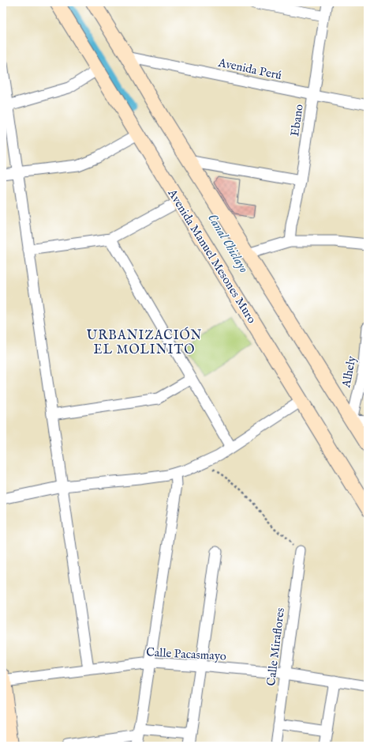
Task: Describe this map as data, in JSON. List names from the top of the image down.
{
  "streets": {
    "street": [
      "Avenida Perú",
      "Ebano",
      "Avenida Manuel Mesones Muro",
      "Alhely",
      "Calle Miraflores",
      "Calle Pacasmayo"
    ]
  },
  "crossings": [
    ["Avenida Perú", "Ebano"],
    ["Calle Miraflores", "Calle Pacasmayo"]
  ],
  "districts": ["URBANIZACIÓN EL MOLINITO"],
  "water": ["Canal Chiclayo"]
}
